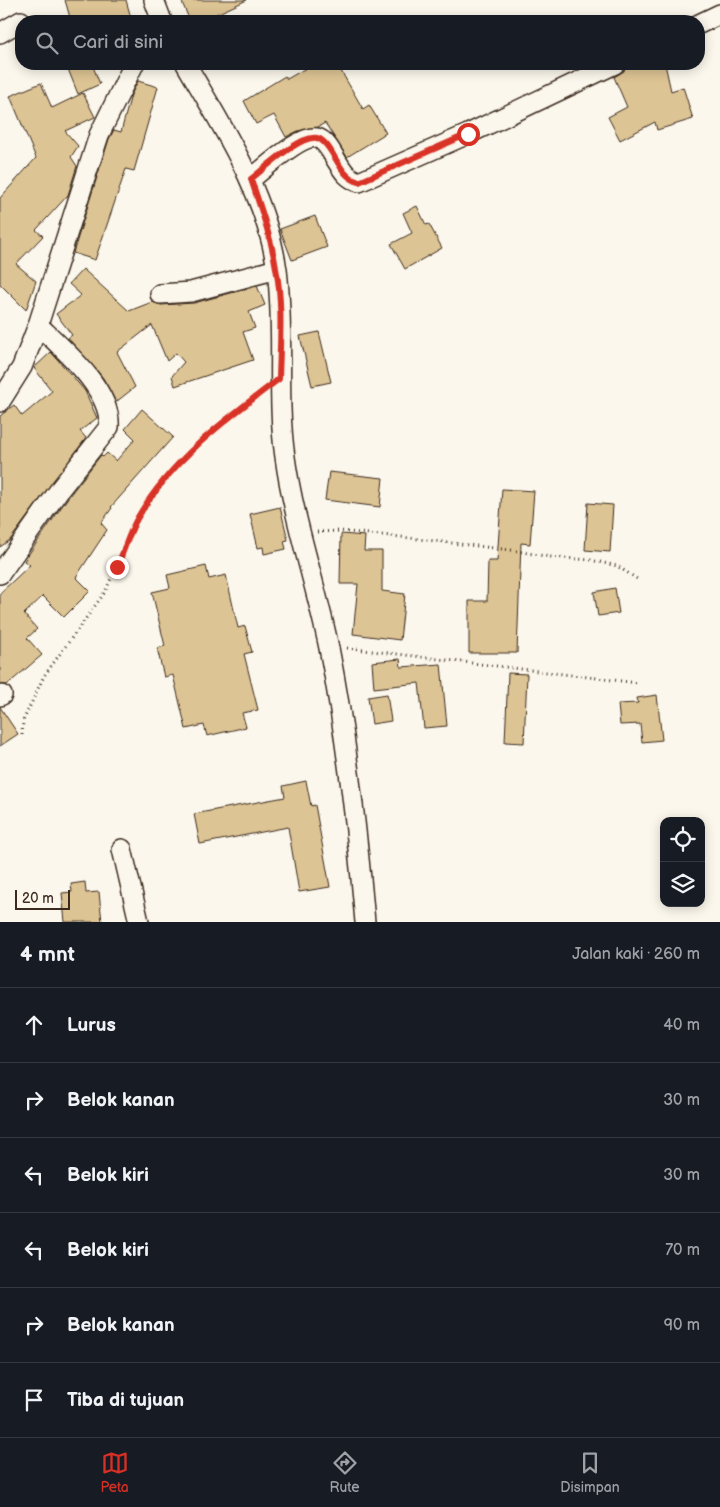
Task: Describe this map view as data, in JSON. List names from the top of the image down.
{
  "scale_bar": "20 m",
  "page": {
    "search": "Cari di sini",
    "scale": "20 m",
    "heading": ["4 mnt", "Jalan kaki · 260 m"],
    "list": [
      ["Lurus", "40 m"],
      ["Belok kanan", "30 m"],
      ["Belok kiri", "30 m"],
      ["Belok kiri", "70 m"],
      ["Belok kanan", "90 m"],
      "Tiba di tujuan"
    ],
    "nav": ["Peta", "Rute", "Disimpan"]
  }
}
